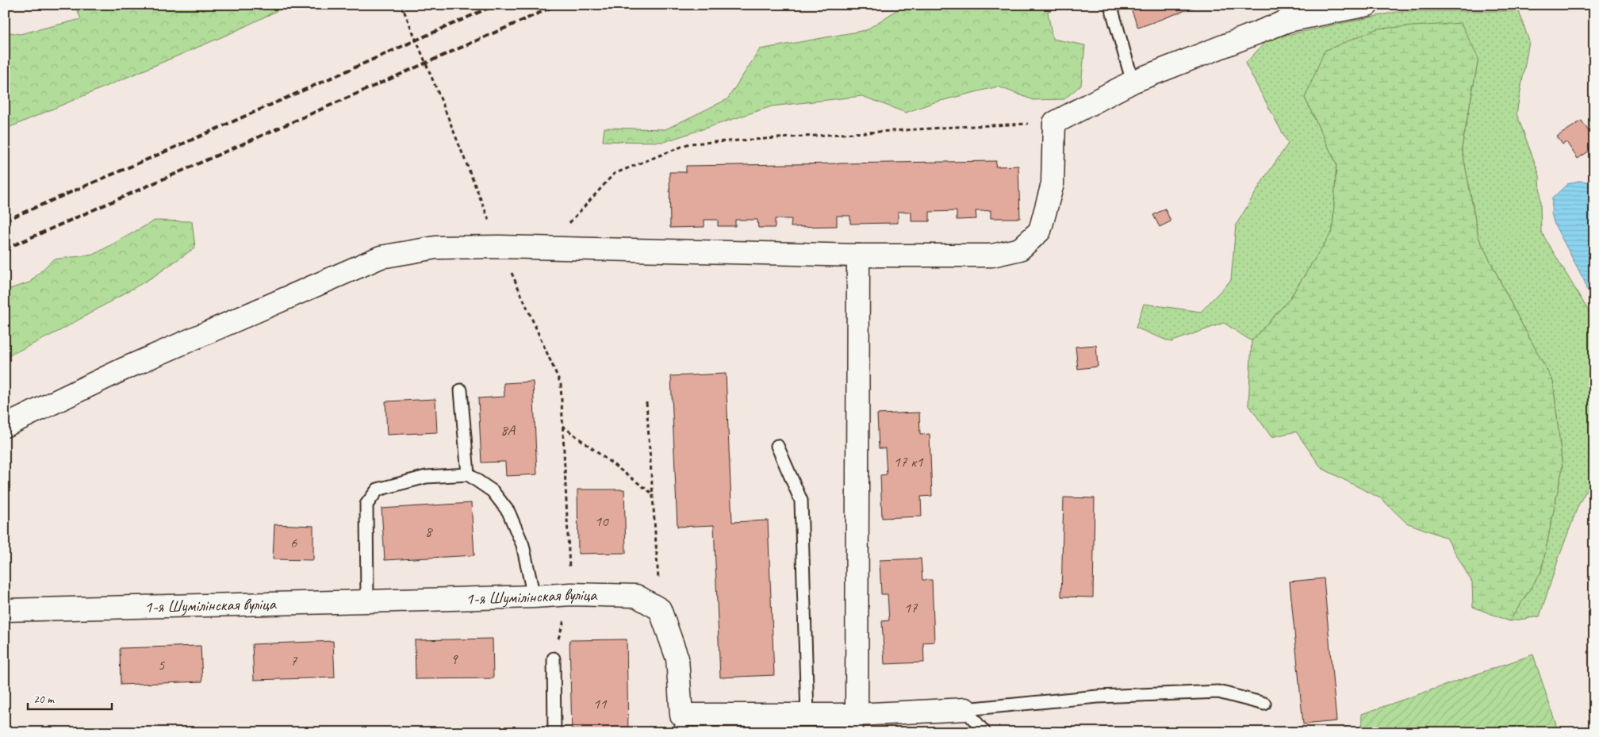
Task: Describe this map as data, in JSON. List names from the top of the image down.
{
  "streets": {
    "street": ["1-я Шумілінская вуліца"]
  },
  "house_numbers": [
    "8А",
    "17 к1",
    "10",
    "8",
    "6",
    "17",
    "9",
    "7",
    "5",
    "11"
  ],
  "scale_bar": "20 m"
}
